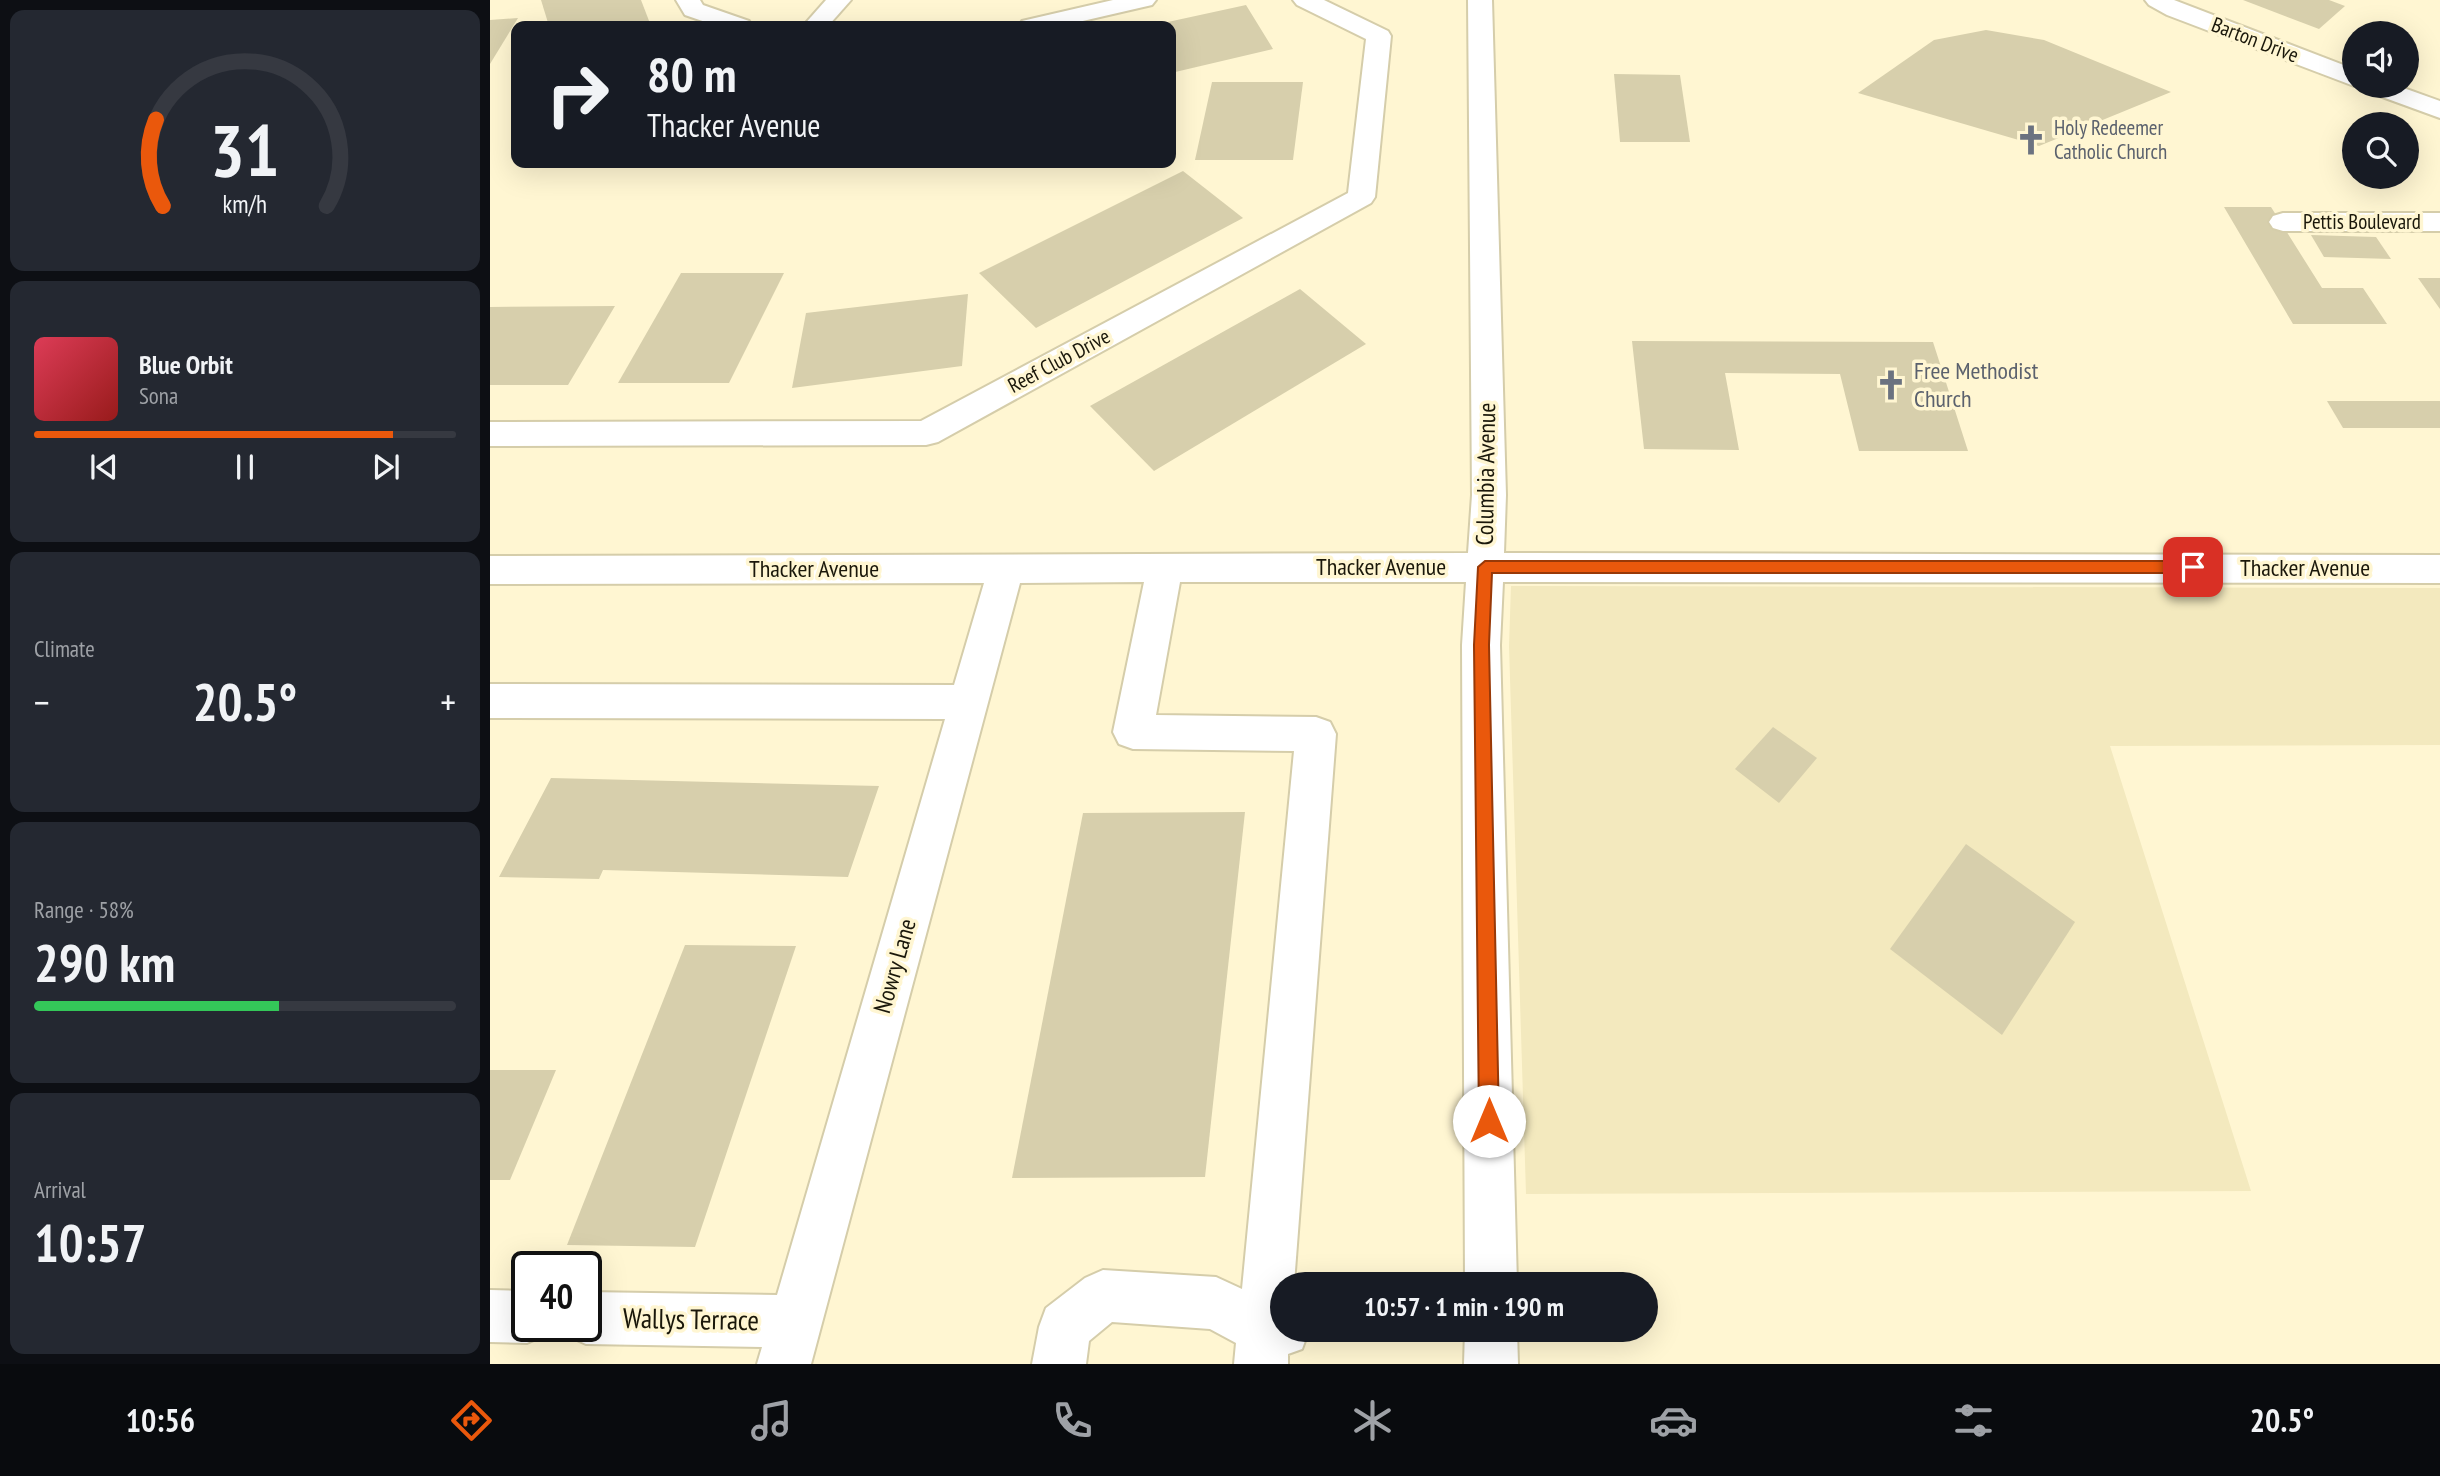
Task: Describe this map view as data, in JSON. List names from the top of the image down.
{
  "streets": {
    "street": [
      "Barton Drive",
      "Pettis Boulevard",
      "Reef Club Drive",
      "Columbia Avenue",
      "Thacker Avenue",
      "Nowry Lane",
      "Wallys Terrace"
    ]
  },
  "crossings": [
    ["Columbia Avenue", "Thacker Avenue"],
    ["Thacker Avenue", "Nowry Lane"],
    ["Nowry Lane", "Wallys Terrace"]
  ],
  "places": {
    "church": ["Holy Redeemer Catholic Church", "Free Methodist Church"]
  },
  "page": {
    "turn": ["80 m", "Thacker Avenue"],
    "song": ["Blue Orbit", "Sona"],
    "tile": [
      "Climate",
      ["Range · 58%", "290 km"],
      ["Arrival", "10:57"]
    ],
    "heat": ["−", "20.5°", "+"],
    "limit": "40",
    "trip": "10:57 · 1 min · 190 m",
    "tabs": ["10:56", "20.5°"],
    "gauge": ["31", "km/h"]
  }
}
